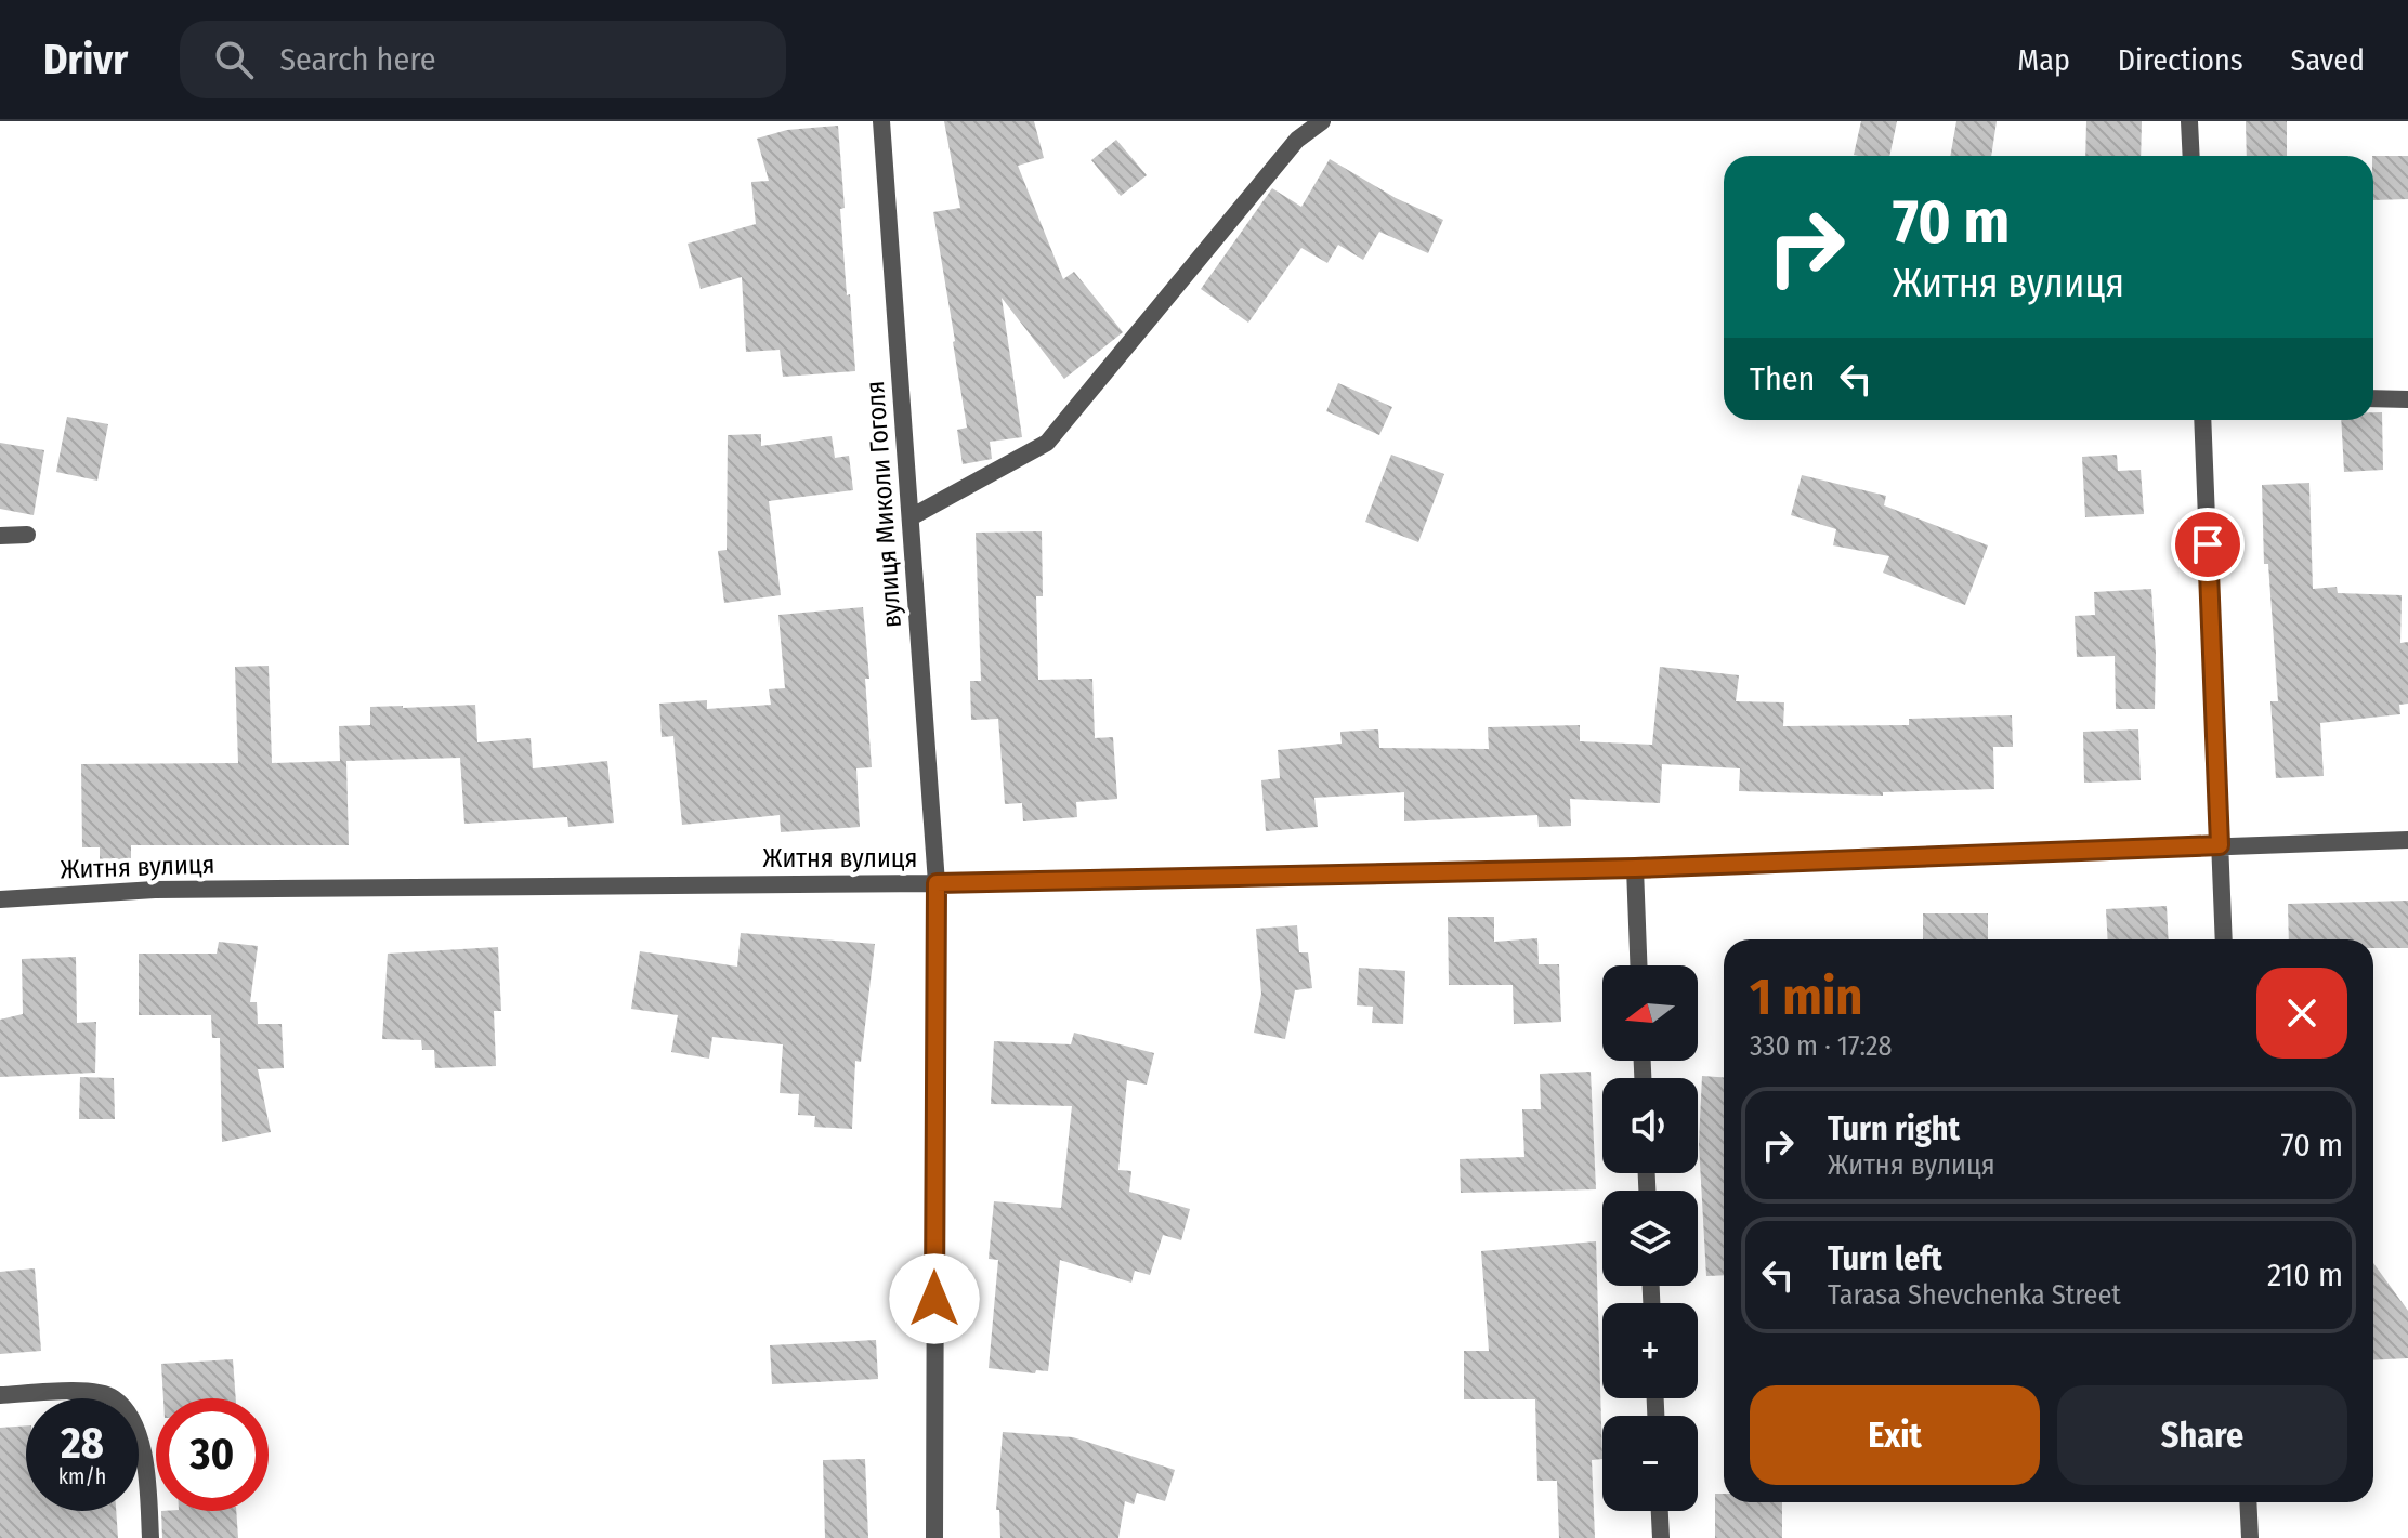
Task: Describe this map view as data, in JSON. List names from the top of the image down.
{
  "streets": {
    "street": ["вулиця Миколи Гоголя", "Житня вулиця"]
  },
  "crossings": [
    ["вулиця Миколи Гоголя", "Житня вулиця"]
  ],
  "north": "left",
  "page": {
    "header": "Drivr",
    "search": "Search here",
    "nav": ["Map", "Directions", "Saved"],
    "turn": ["70 m", "Житня вулиця"],
    "then": "Then",
    "heading": ["1 min", "330 m · 17:28"],
    "map_buttons": ["+", "−"],
    "list": [
      {
        "name": "Turn right",
        "note": "Житня вулиця",
        "value": "70 m"
      },
      {
        "name": "Turn left",
        "note": "Tarasa Shevchenka Street",
        "value": "210 m"
      }
    ],
    "buttons": ["Exit", "Share"],
    "speed": "28 km/h",
    "limit": "30"
  }
}
